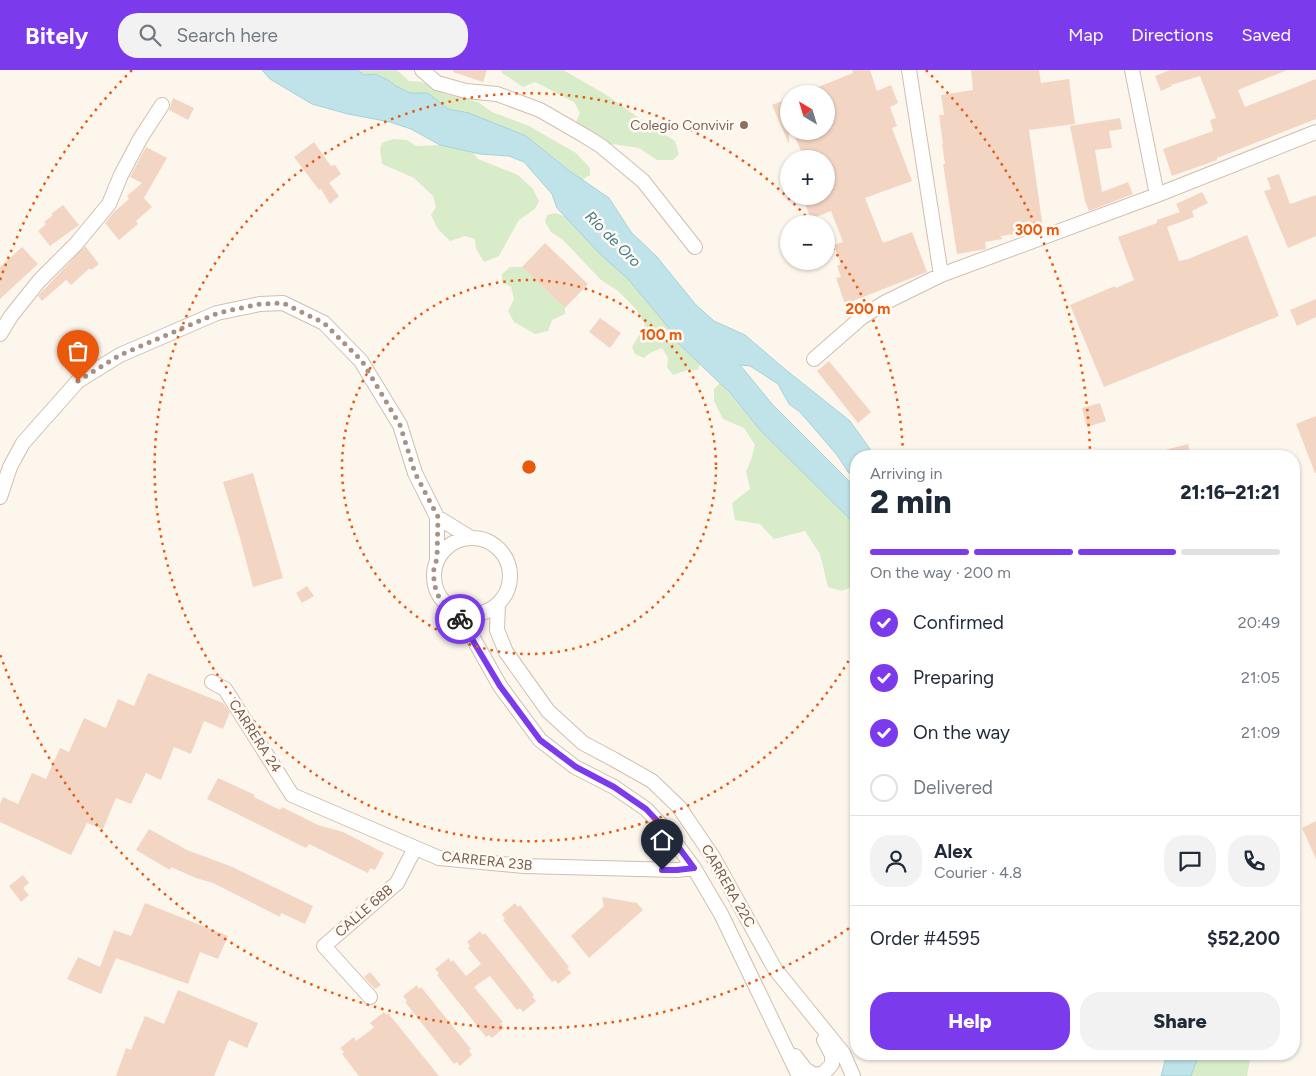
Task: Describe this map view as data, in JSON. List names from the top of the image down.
{
  "streets": {
    "street": [
      "CARRERA 24",
      "CARRERA 23B",
      "CARRERA 22C",
      "CALLE 68B"
    ]
  },
  "crossings": [
    ["CARRERA 24", "CARRERA 23B"],
    ["CARRERA 23B", "CARRERA 22C"],
    ["CARRERA 23B", "CALLE 68B"]
  ],
  "water": ["Río de Oro"],
  "places": ["Colegio Convivir"],
  "north": "top left",
  "page": {
    "header": "Bitely",
    "search": "Search here",
    "nav": ["Map", "Directions", "Saved"],
    "map_buttons": ["+", "−"],
    "heading": ["2 min", "Arriving in", "21:16–21:21"],
    "panel": [
      "Alex",
      "Courier · 4.8",
      "Order #4595",
      "$52,200"
    ],
    "bar": "On the way · 200 m",
    "list": [
      ["Confirmed", "20:49"],
      ["Preparing", "21:05"],
      ["On the way", "21:09"],
      "Delivered"
    ],
    "buttons": ["Help", "Share"]
  },
  "rings": ["300 m", "200 m", "100 m"]
}
